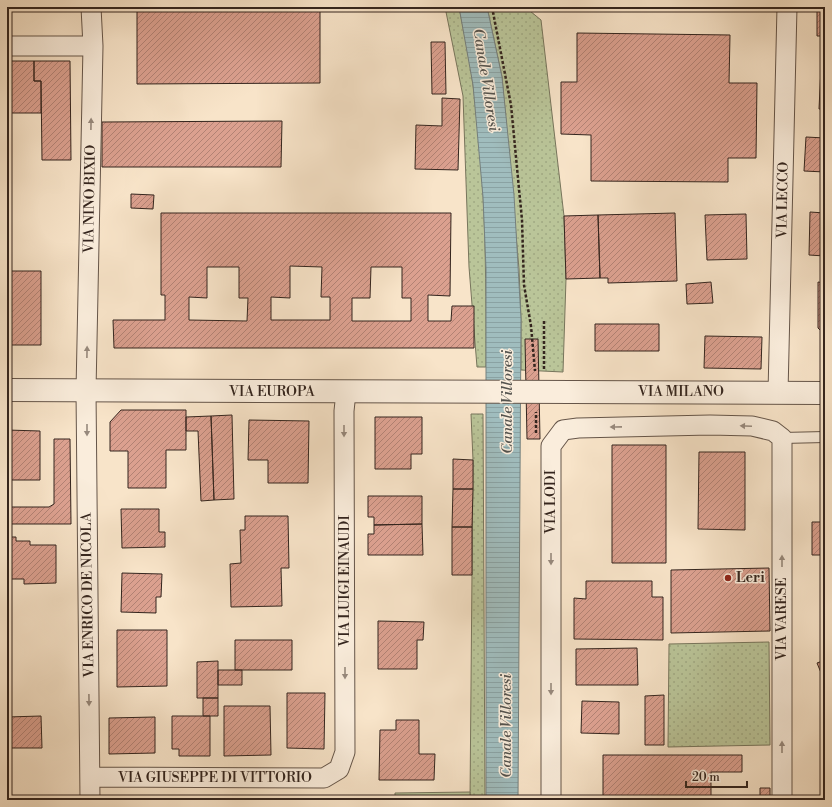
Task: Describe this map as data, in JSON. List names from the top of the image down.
{
  "streets": {
    "street": [
      "VIA NINO BIXIO",
      "VIA LECCO",
      "VIA EUROPA",
      "VIA MILANO",
      "VIA LODI",
      "VIA LUIGI EINAUDI",
      "VIA ENRICO DE NICOLA",
      "VIA VARESE",
      "VIA GIUSEPPE DI VITTORIO"
    ]
  },
  "crossings": [
    ["VIA NINO BIXIO", "VIA EUROPA"],
    ["VIA NINO BIXIO", "VIA ENRICO DE NICOLA"],
    ["VIA LECCO", "VIA MILANO"],
    ["VIA EUROPA", "VIA MILANO"],
    ["VIA EUROPA", "VIA LUIGI EINAUDI"],
    ["VIA EUROPA", "VIA ENRICO DE NICOLA"],
    ["VIA LODI", "VIA VARESE"],
    ["VIA LUIGI EINAUDI", "VIA GIUSEPPE DI VITTORIO"],
    ["VIA ENRICO DE NICOLA", "VIA GIUSEPPE DI VITTORIO"]
  ],
  "one_way": [
    "VIA NINO BIXIO",
    "VIA LUIGI EINAUDI",
    "VIA ENRICO DE NICOLA",
    "VIA VARESE"
  ],
  "water": ["Canale Villoresi"],
  "places": ["Leri"],
  "scale_bar": "20 m"
}
